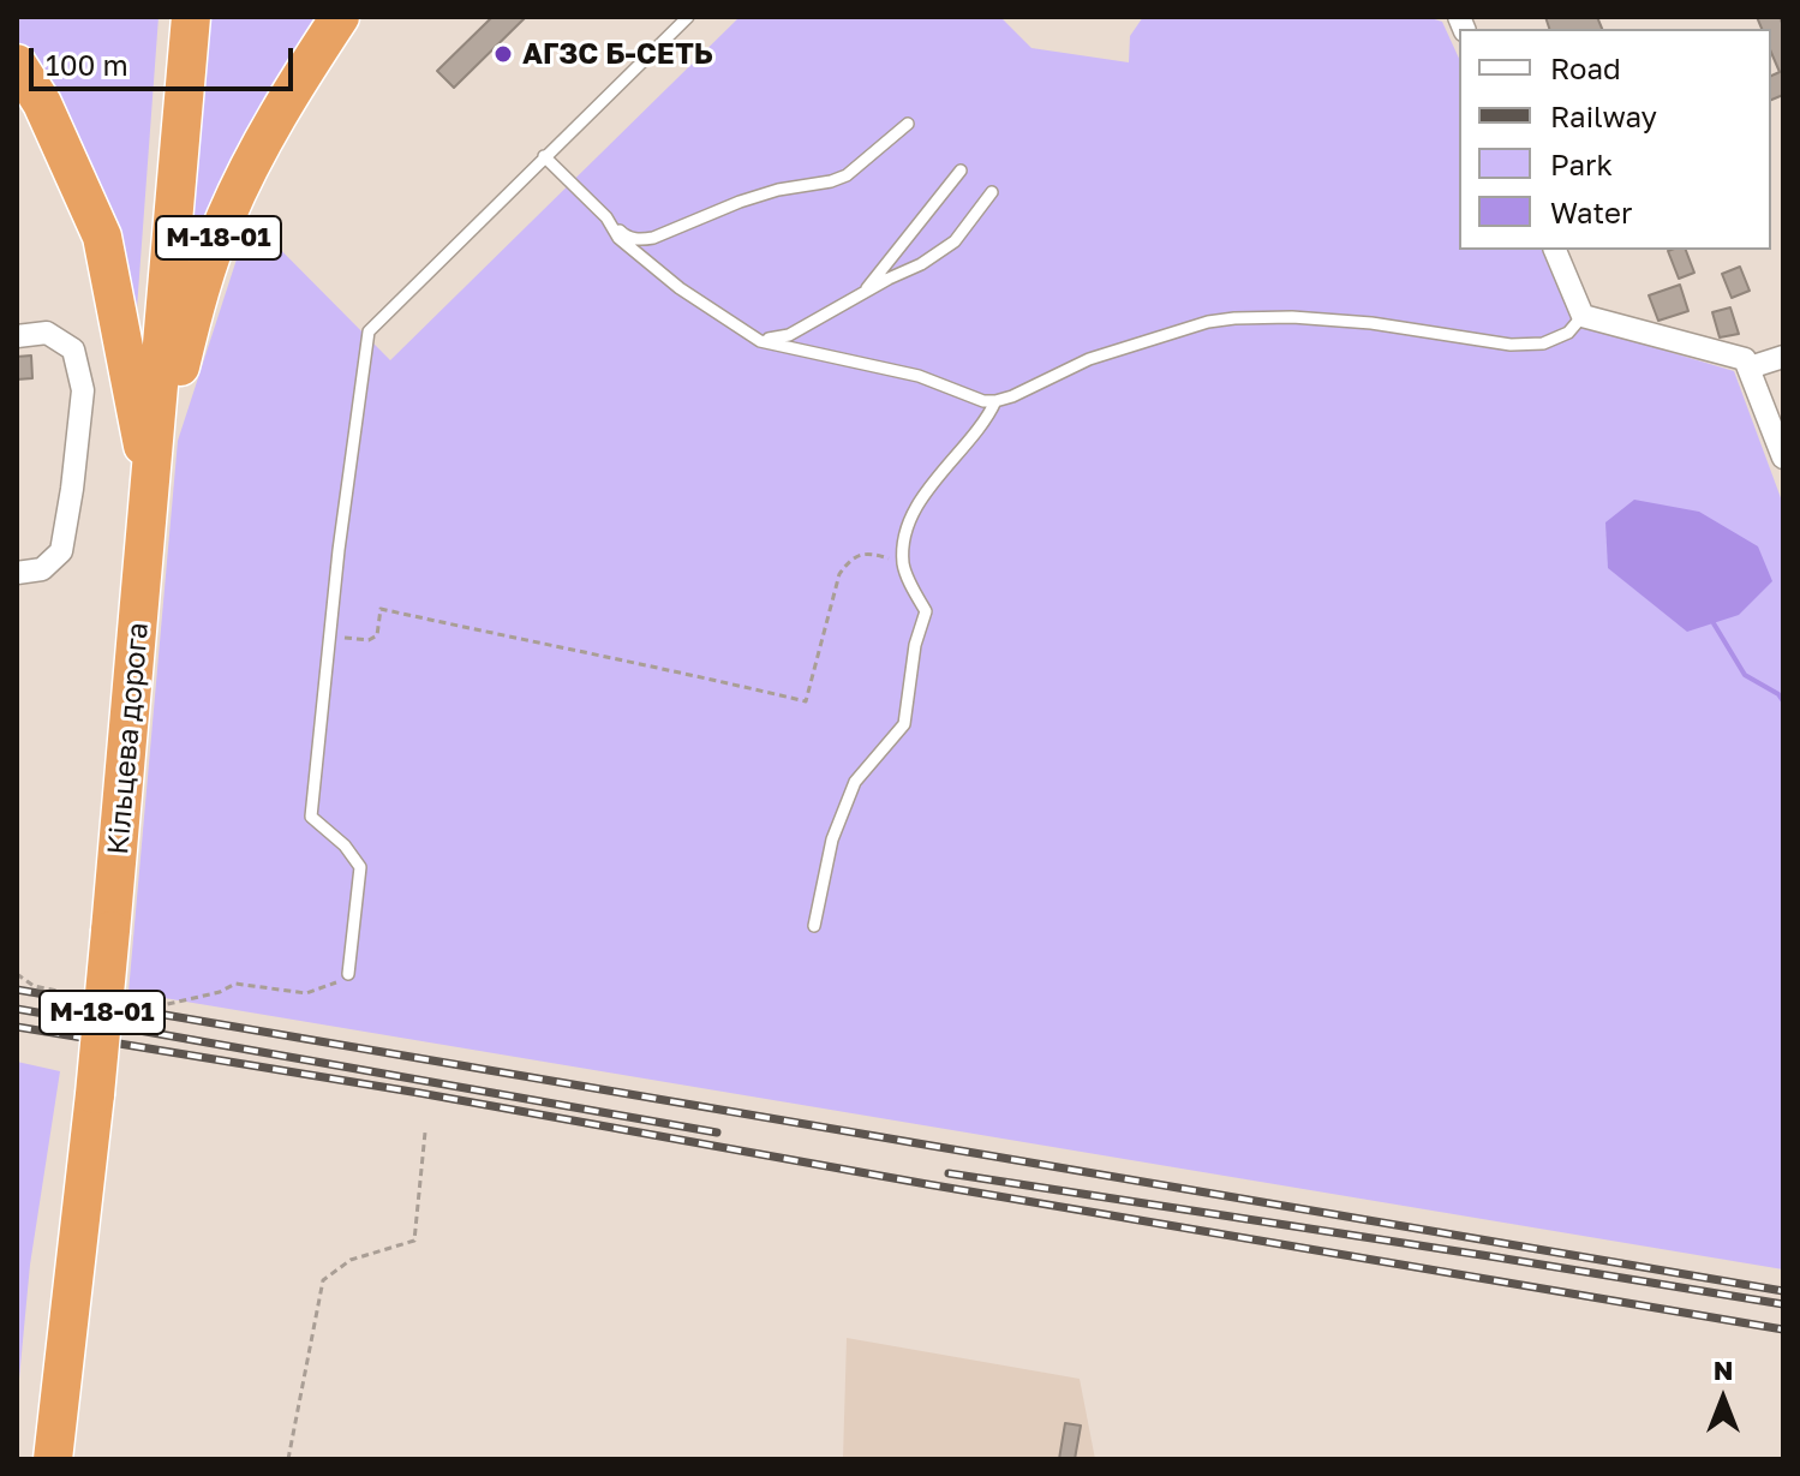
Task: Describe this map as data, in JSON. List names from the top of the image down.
{
  "streets": {
    "highway": ["М-18-01", "Кільцева дорога"]
  },
  "crossings": [
    ["М-18-01", "Кільцева дорога"]
  ],
  "places": ["АГЗС Б-СЕТЬ"],
  "legend": [
    "Road",
    "Railway",
    "Park",
    "Water"
  ],
  "scale_bar": "100 m",
  "north": "top"
}
